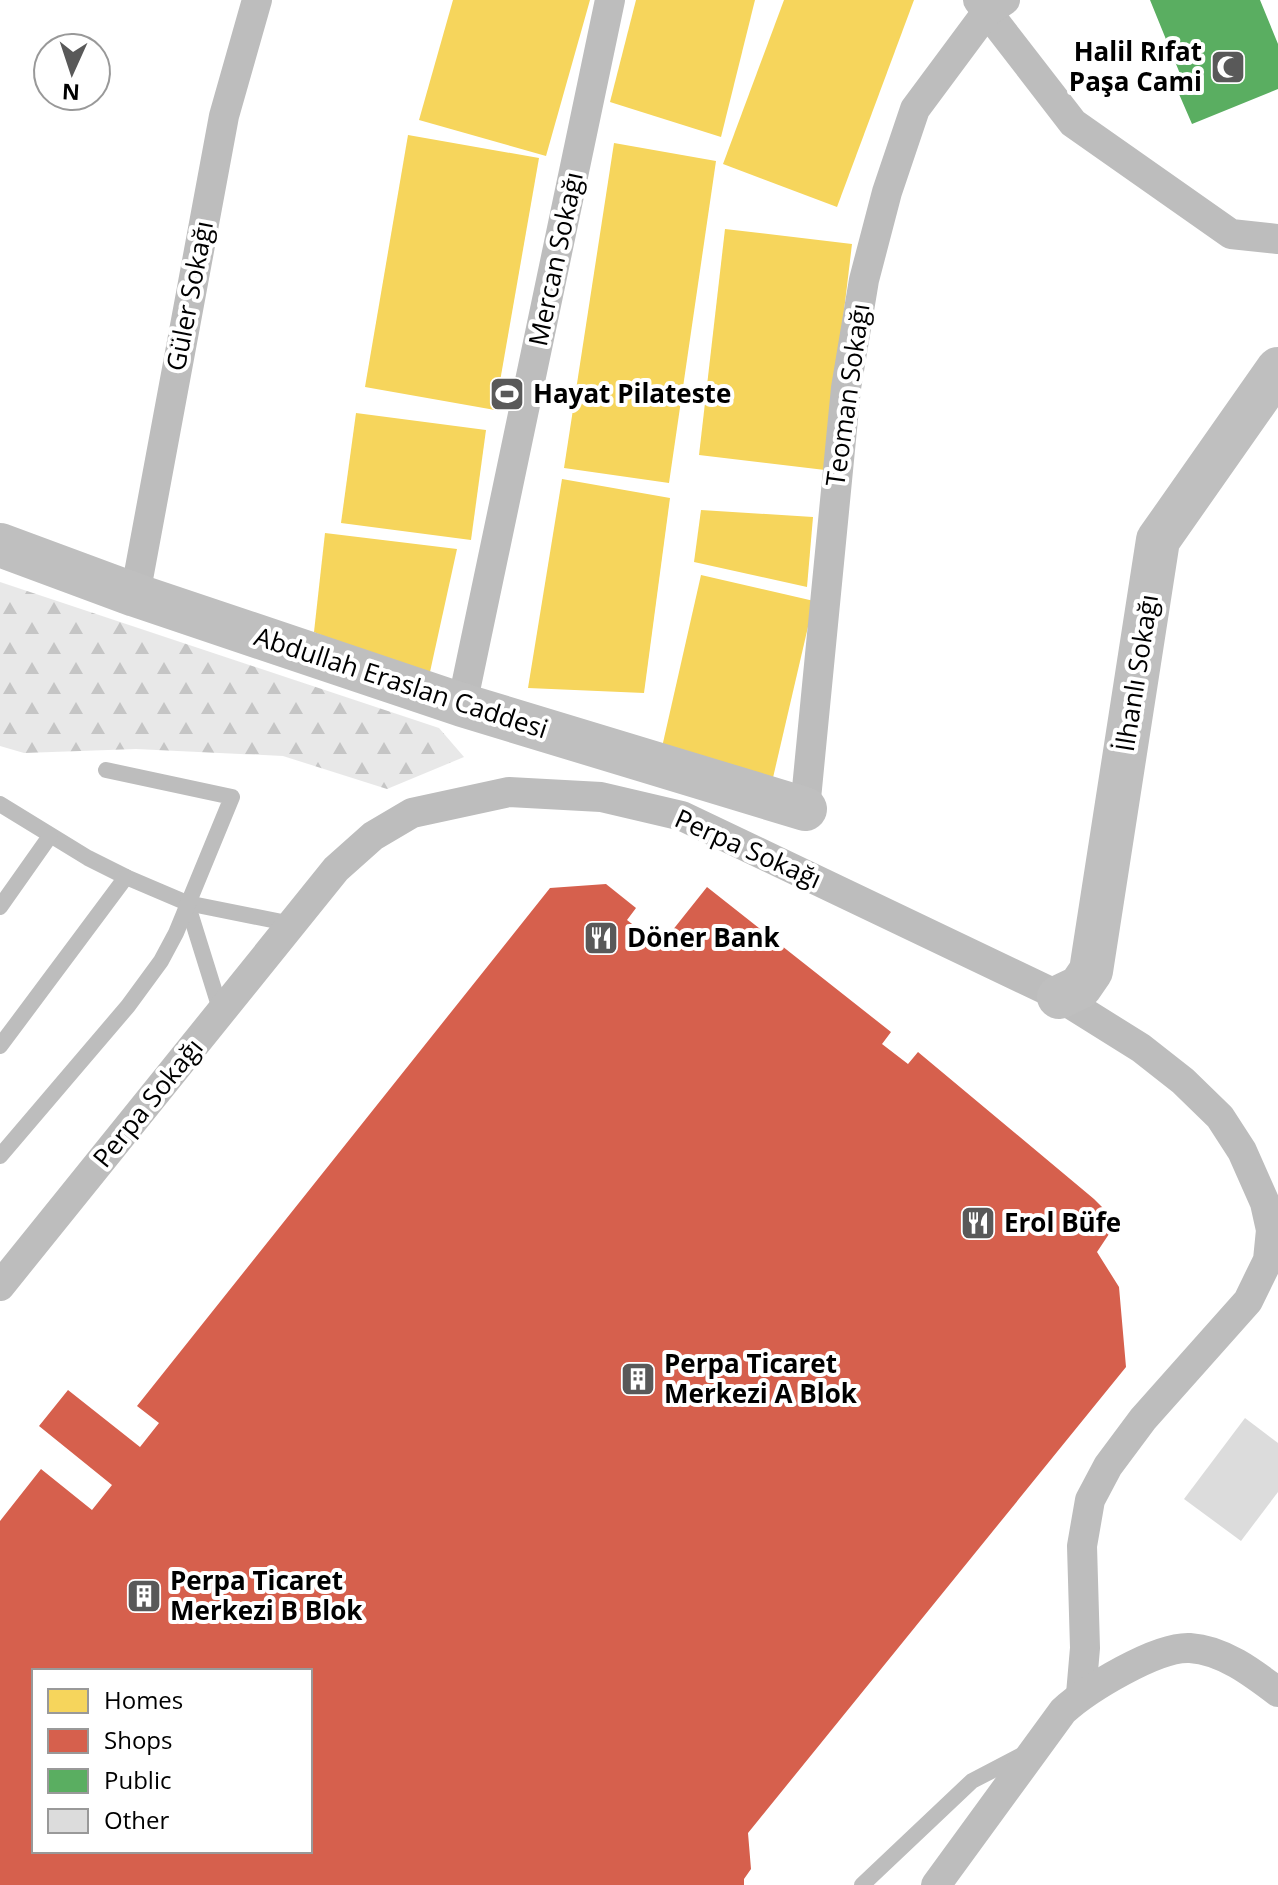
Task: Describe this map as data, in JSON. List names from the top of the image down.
{
  "streets": {
    "street": [
      "Mercan Sokağı",
      "Güler Sokağı",
      "Teoman Sokağı",
      "İlhanlı Sokağı",
      "Abdullah Eraslan Caddesi",
      "Perpa Sokağı"
    ]
  },
  "crossings": [
    ["Mercan Sokağı", "Abdullah Eraslan Caddesi"],
    ["Güler Sokağı", "Abdullah Eraslan Caddesi"],
    ["Teoman Sokağı", "Abdullah Eraslan Caddesi"],
    ["İlhanlı Sokağı", "Perpa Sokağı"]
  ],
  "places": {
    "mosque": ["Halil Rıfat Paşa Cami"],
    "sports": ["Hayat Pilateste"],
    "restaurant": ["Döner Bank", "Erol Büfe"],
    "building": ["Perpa Ticaret Merkezi A Blok", "Perpa Ticaret Merkezi B Blok"]
  },
  "legend": [
    "Homes",
    "Shops",
    "Public",
    "Other"
  ],
  "north": "bottom"
}
